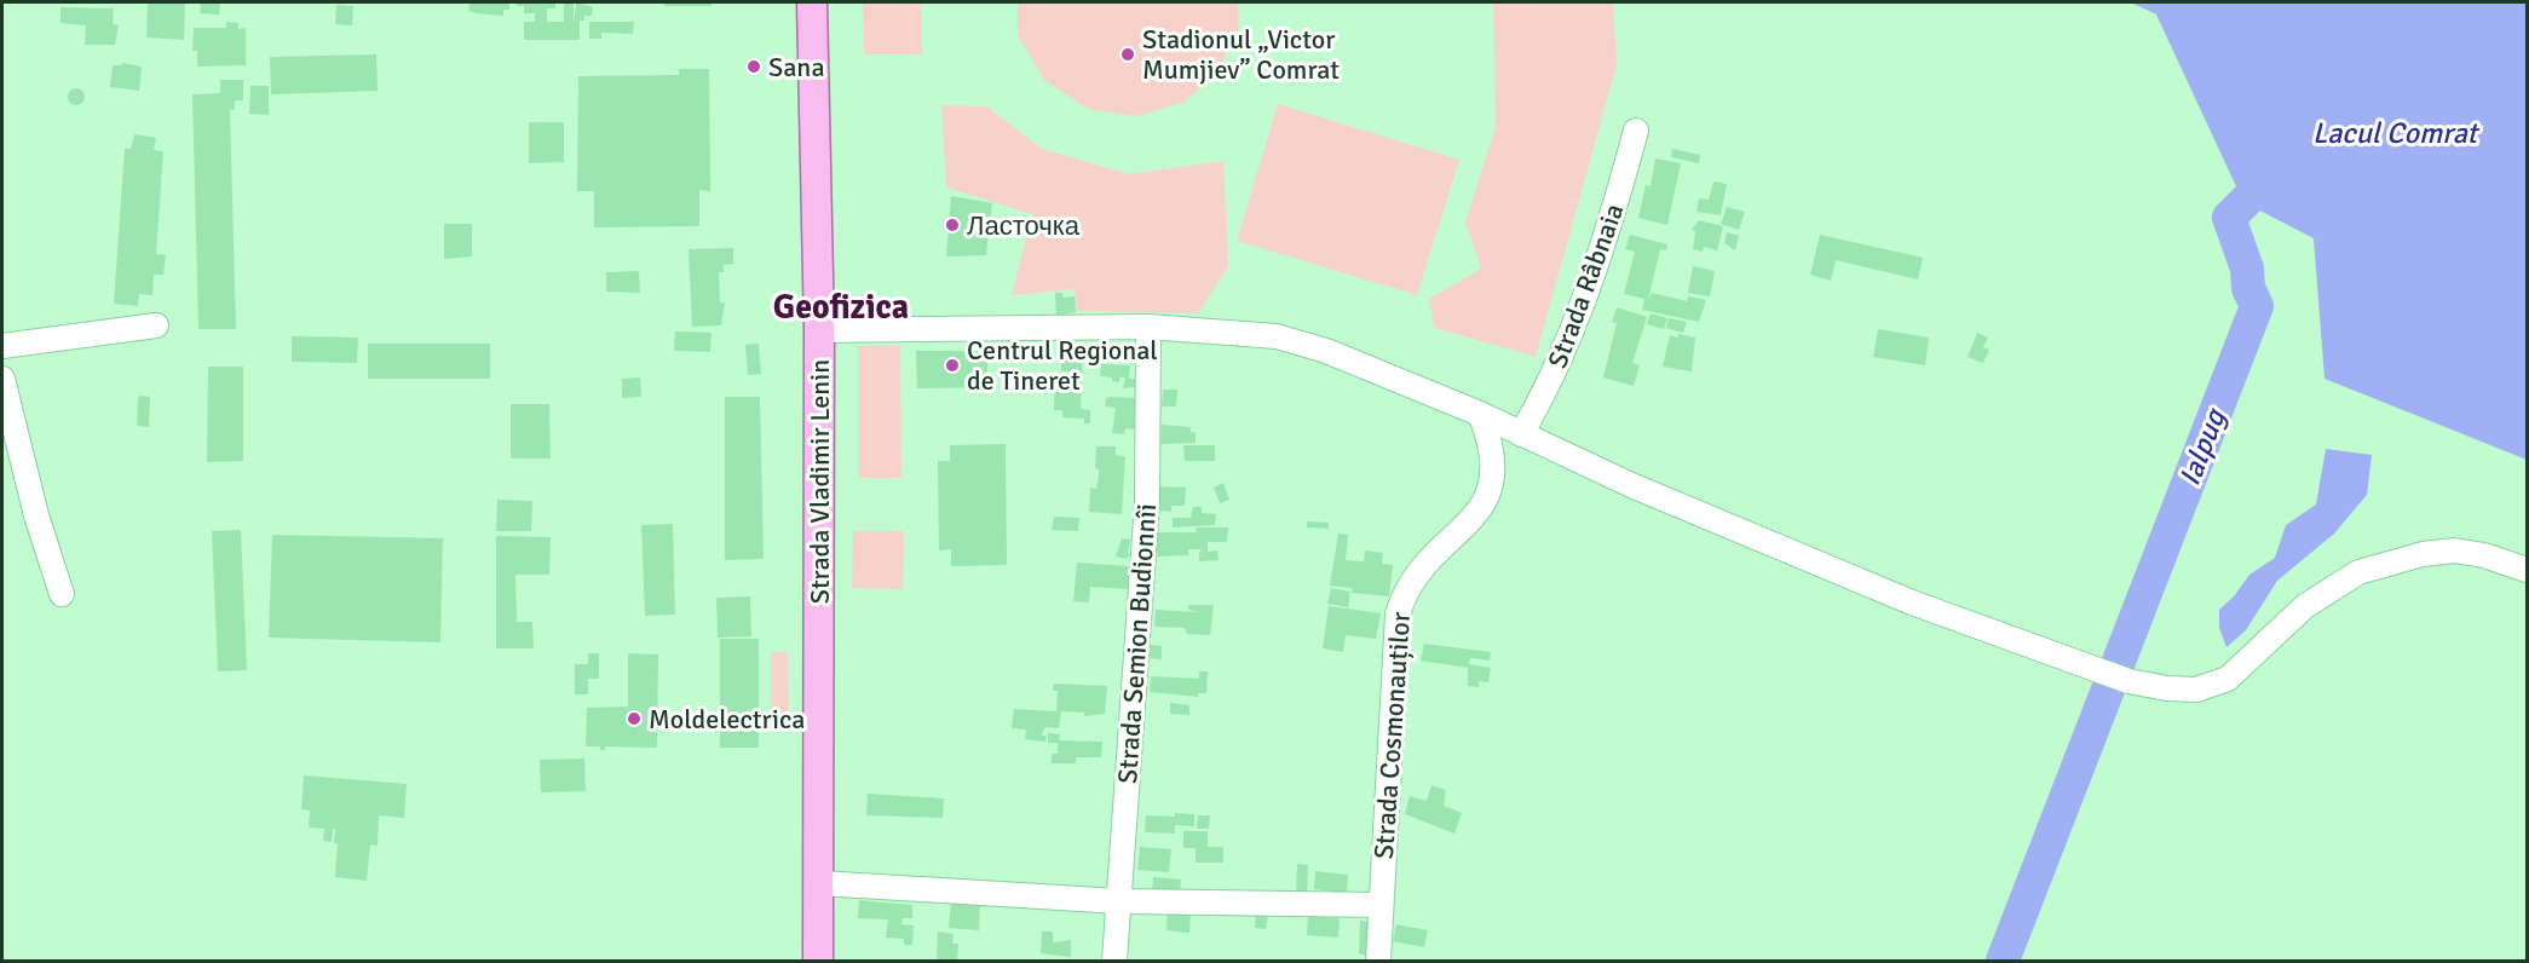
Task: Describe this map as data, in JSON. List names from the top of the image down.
{
  "streets": {
    "main road": ["Strada Vladimir Lenin"],
    "street": ["Strada Râbnaia", "Strada Semion Budionnîi", "Strada Cosmonauților"]
  },
  "districts": ["Geofizica"],
  "water": ["Lacul Comrat", "Ialpug"],
  "places": [
    "Stadionul „Victor Mumjiev” Comrat",
    "Sana",
    "Ласточка",
    "Centrul Regional de Tineret",
    "Moldelectrica"
  ]
}
